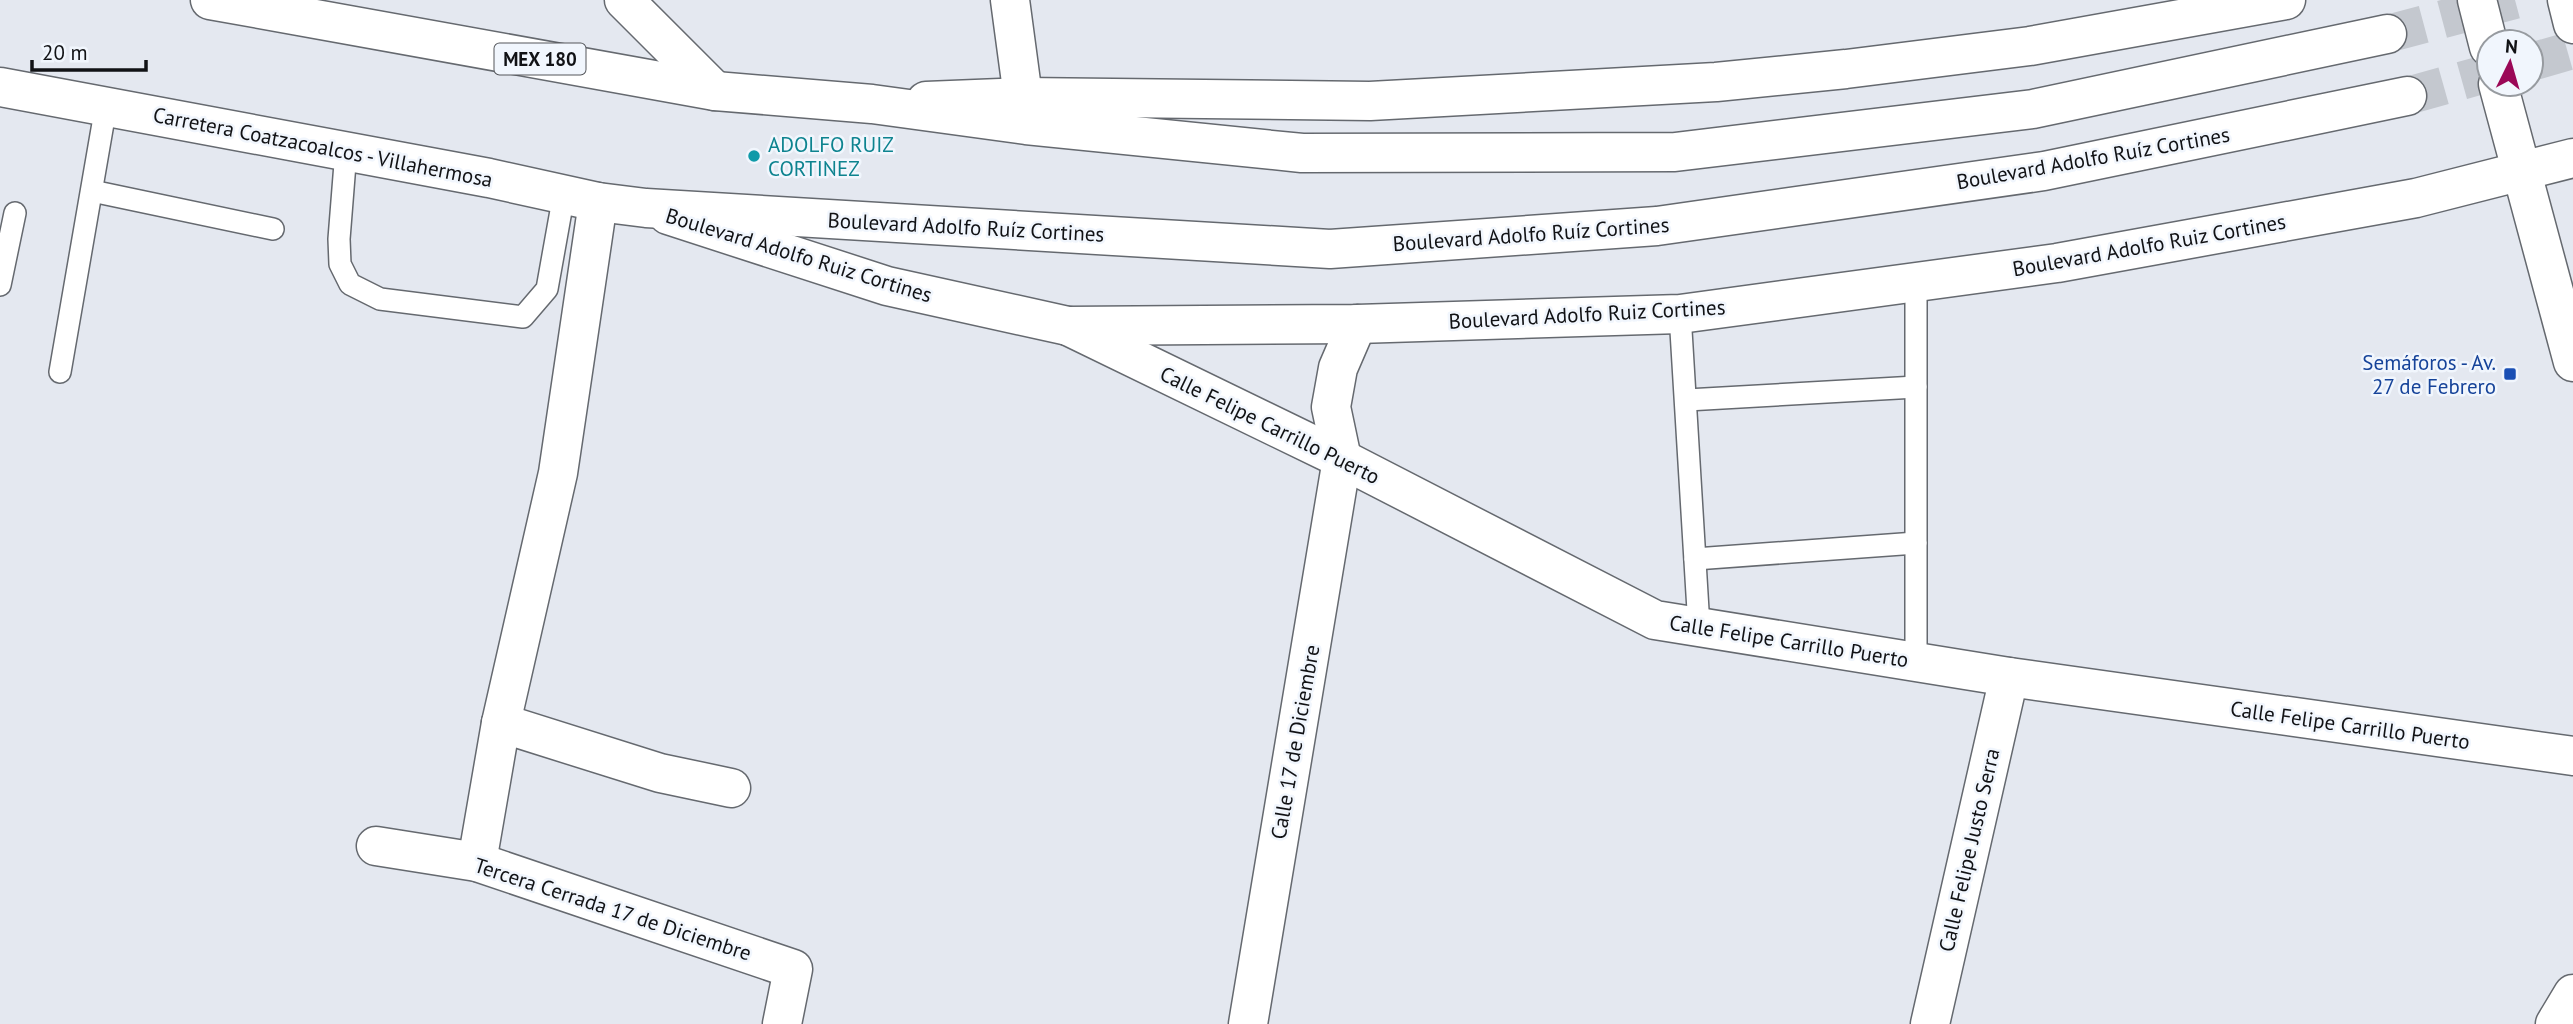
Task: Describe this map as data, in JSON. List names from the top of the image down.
{
  "streets": {
    "main road": [
      "MEX 180",
      "Carretera Coatzacoalcos - Villahermosa",
      "Boulevard Adolfo Ruíz Cortines",
      "Boulevard Adolfo Ruiz Cortines",
      "Calle Felipe Carrillo Puerto",
      "Calle 17 de Diciembre",
      "Calle Felipe Justo Serra",
      "Tercera Cerrada 17 de Diciembre"
    ]
  },
  "crossings": [
    ["Carretera Coatzacoalcos - Villahermosa", "Boulevard Adolfo Ruíz Cortines"],
    ["Carretera Coatzacoalcos - Villahermosa", "Boulevard Adolfo Ruiz Cortines"],
    ["Boulevard Adolfo Ruíz Cortines", "Boulevard Adolfo Ruiz Cortines"],
    ["Boulevard Adolfo Ruiz Cortines", "Calle Felipe Carrillo Puerto"],
    ["Calle Felipe Carrillo Puerto", "Calle 17 de Diciembre"],
    ["Calle Felipe Carrillo Puerto", "Calle Felipe Justo Serra"]
  ],
  "places": {
    "other": ["ADOLFO RUIZ CORTINEZ"],
    "transit": ["Semáforos - Av. 27 de Febrero"]
  },
  "scale_bar": "20 m",
  "north": "top"
}
